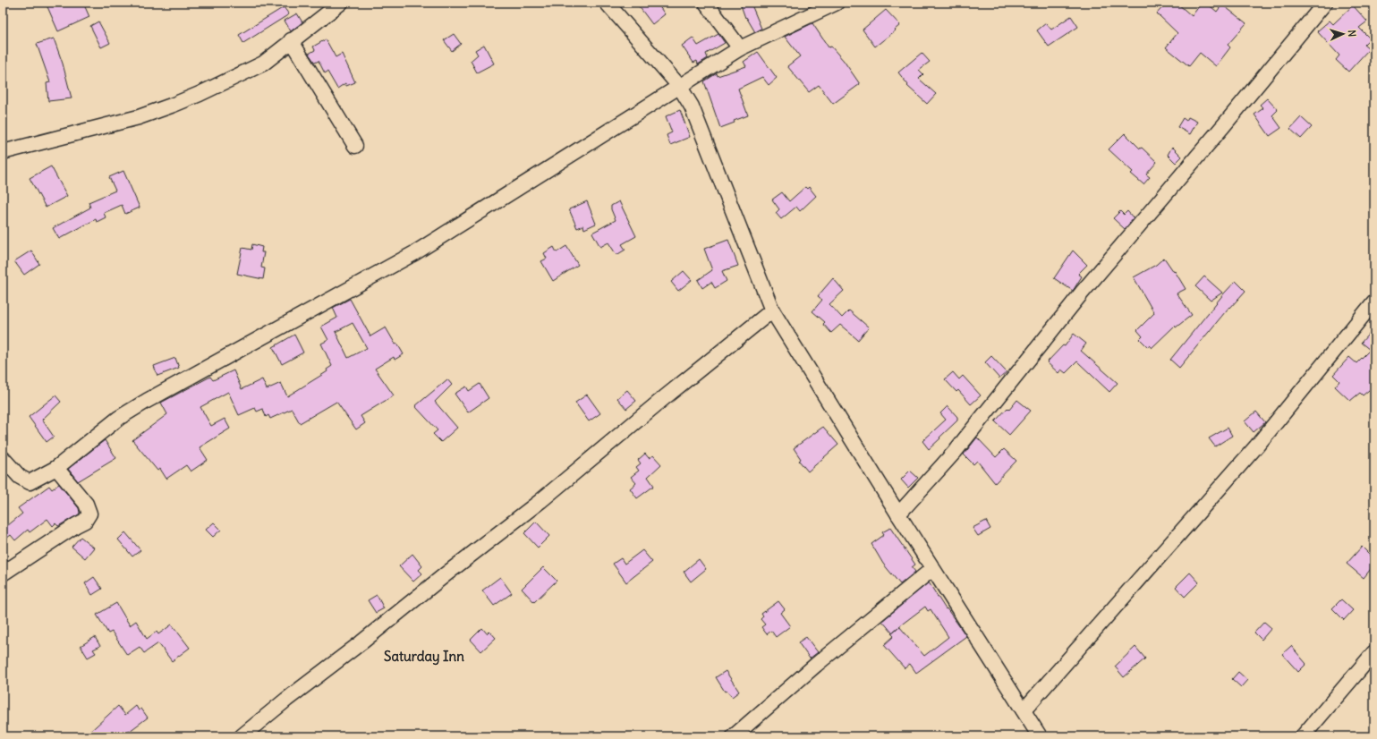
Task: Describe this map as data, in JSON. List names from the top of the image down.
{
  "districts": ["Saturday Inn"],
  "north": "right"
}
